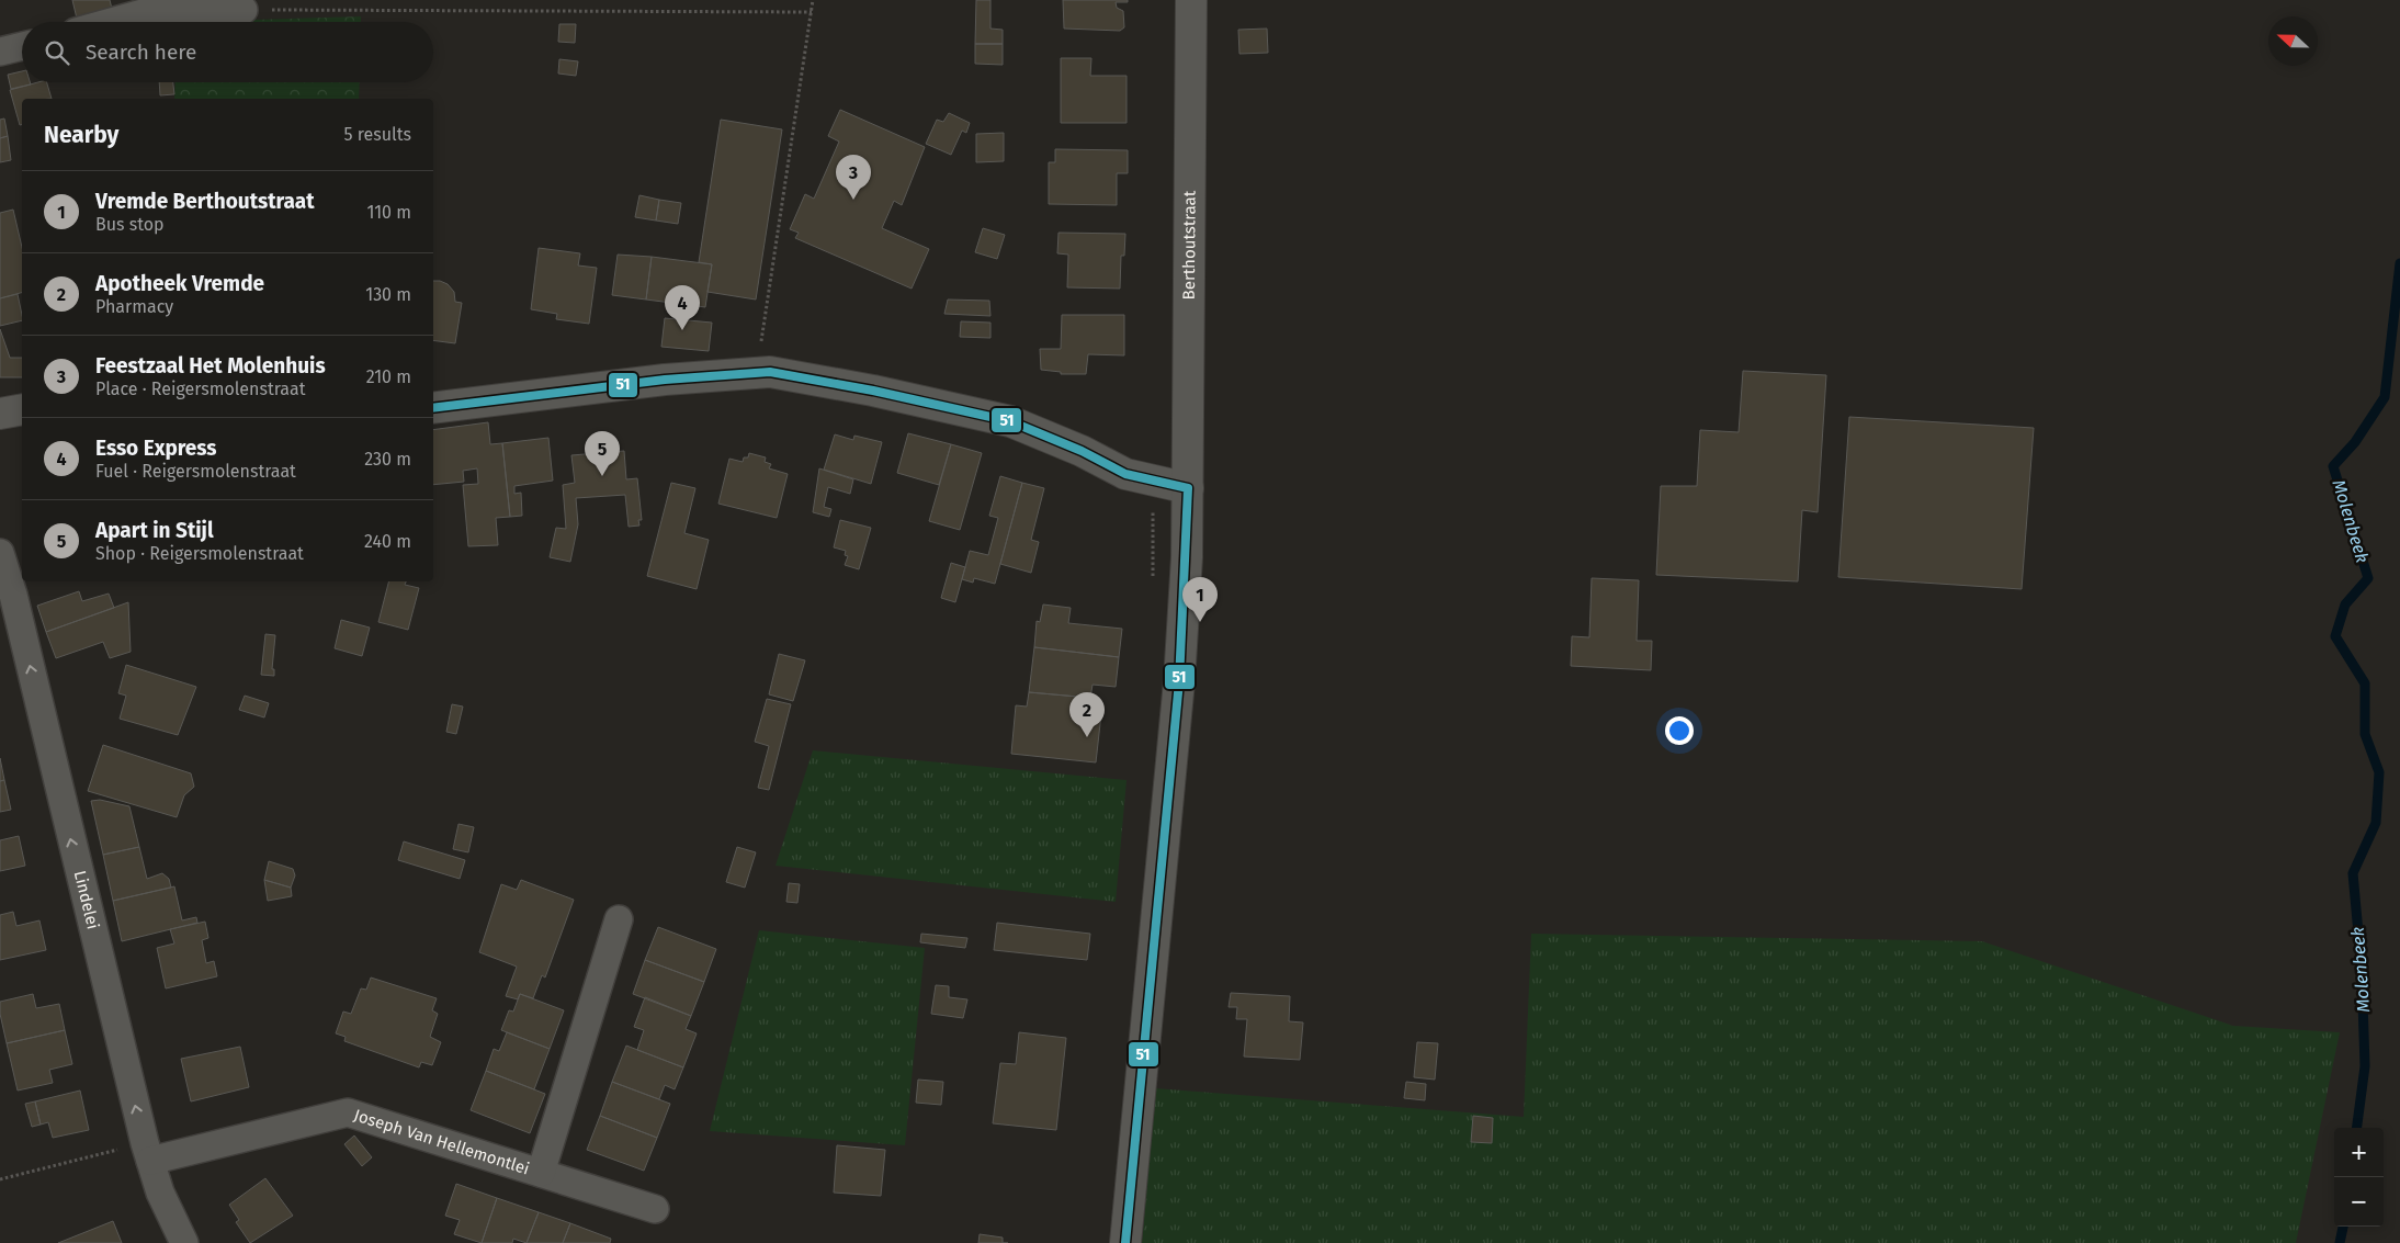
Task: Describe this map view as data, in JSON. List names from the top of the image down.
{
  "streets": {
    "street": ["Berthoutstraat", "Lindelei", "Joseph Van Hellemontlei"]
  },
  "crossings": [
    ["Lindelei", "Joseph Van Hellemontlei"]
  ],
  "one_way": ["Lindelei"],
  "water": ["Molenbeek"],
  "lines": ["transit line 51"],
  "north": "left",
  "page": {
    "search": "Search here",
    "heading": ["Nearby", "5 results"],
    "pins": [
      "3",
      "4",
      "5",
      "1",
      "2"
    ],
    "list": [
      {
        "mark": "1",
        "name": "Vremde Berthoutstraat",
        "note": "Bus stop",
        "value": "110 m"
      },
      {
        "mark": "2",
        "name": "Apotheek Vremde",
        "note": "Pharmacy",
        "value": "130 m"
      },
      {
        "mark": "3",
        "name": "Feestzaal Het Molenhuis",
        "note": "Place · Reigersmolenstraat",
        "value": "210 m"
      },
      {
        "mark": "4",
        "name": "Esso Express",
        "note": "Fuel · Reigersmolenstraat",
        "value": "230 m"
      },
      {
        "mark": "5",
        "name": "Apart in Stijl",
        "note": "Shop · Reigersmolenstraat",
        "value": "240 m"
      }
    ],
    "map_buttons": ["+", "−"]
  }
}
